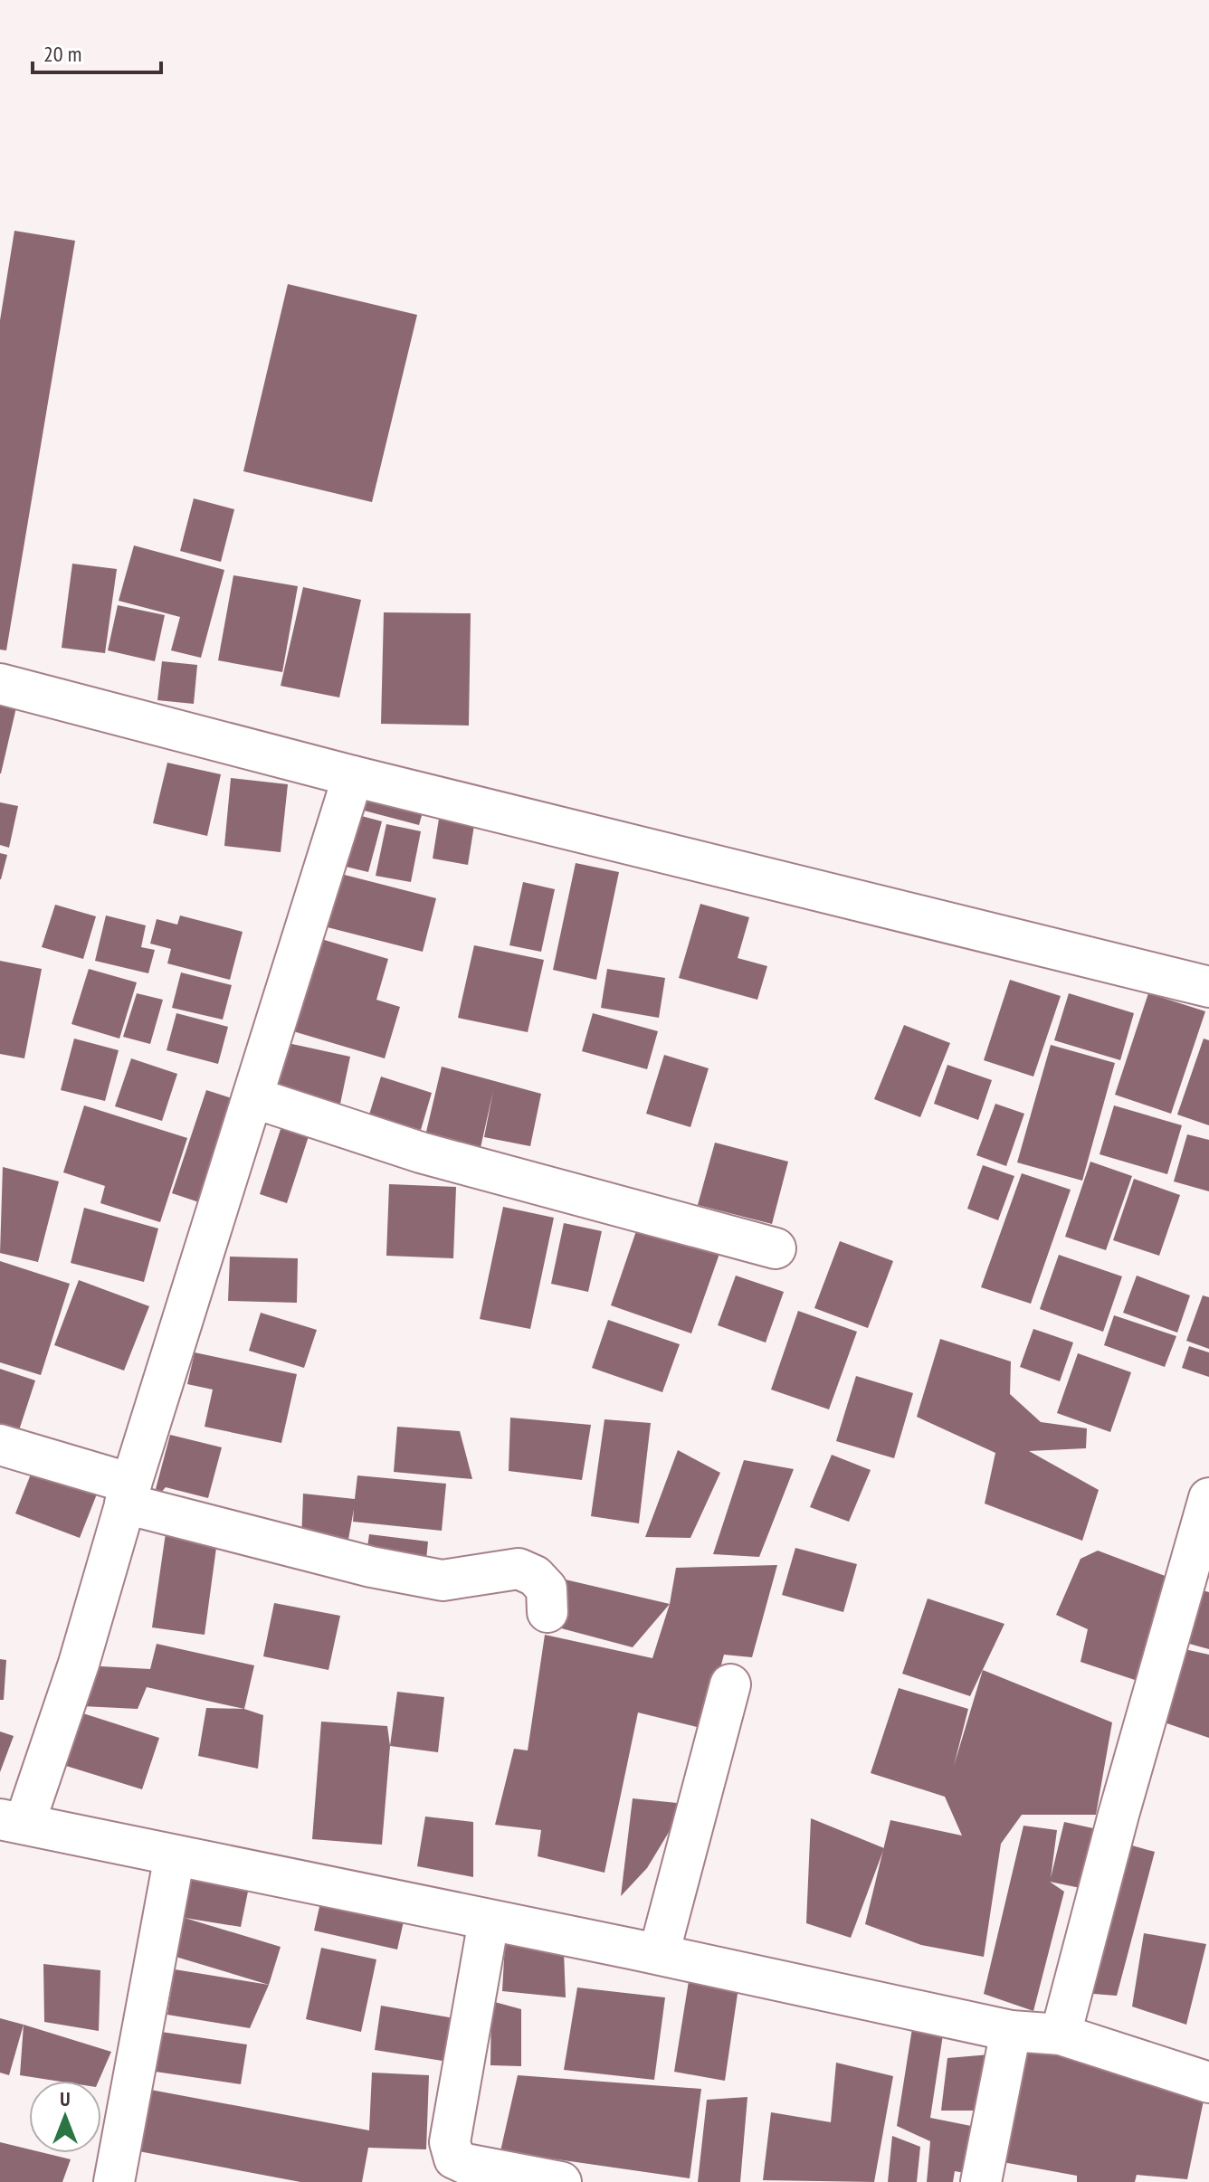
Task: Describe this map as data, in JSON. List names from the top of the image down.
{
  "scale_bar": "20 m",
  "north": "top"
}
